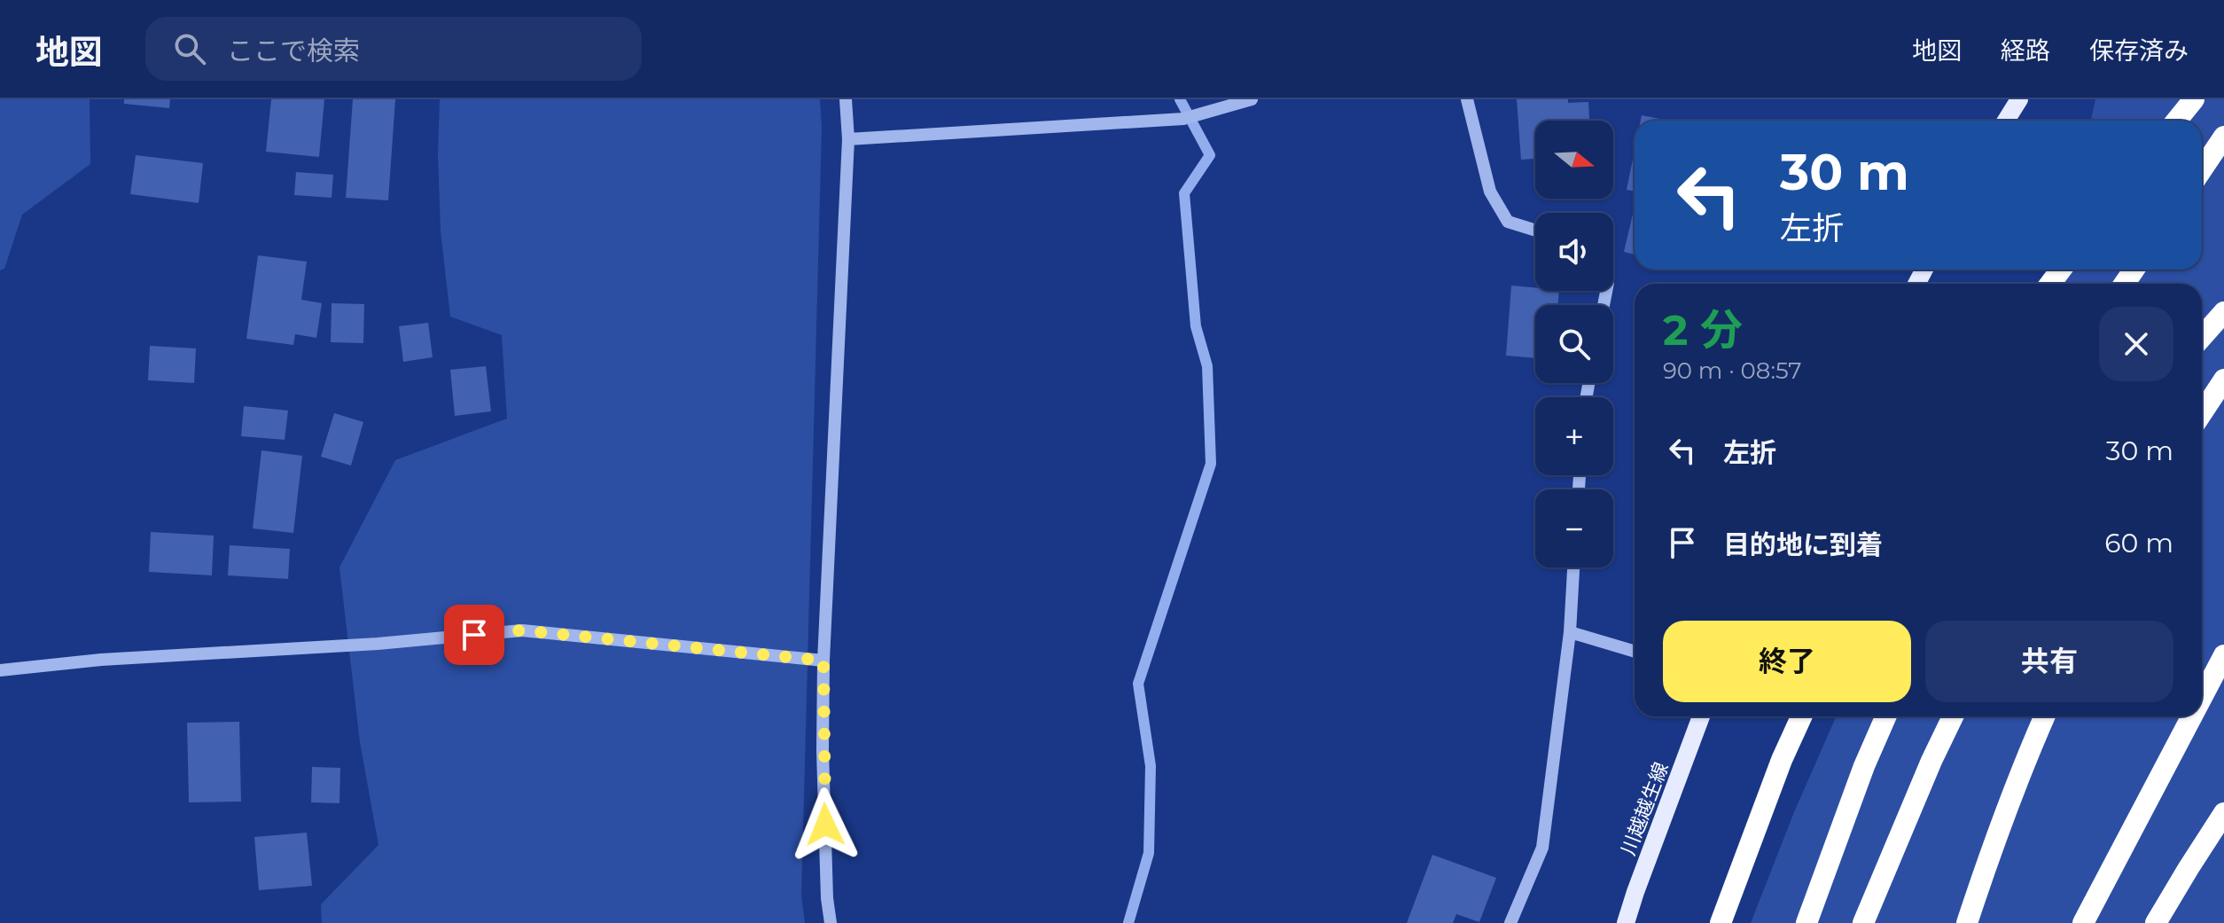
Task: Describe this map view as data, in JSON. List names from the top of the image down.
{
  "streets": {
    "main road": ["川越越生線"]
  },
  "north": "right",
  "page": {
    "header": "地図",
    "search": "ここで検索",
    "nav": ["地図", "経路", "保存済み"],
    "map_buttons": ["+", "−"],
    "turn": ["30 m", "左折"],
    "heading": ["2 分", "90 m · 08:57"],
    "list": [
      {
        "name": "左折",
        "value": "30 m"
      },
      {
        "name": "目的地に到着",
        "value": "60 m"
      }
    ],
    "buttons": ["終了", "共有"]
  }
}
